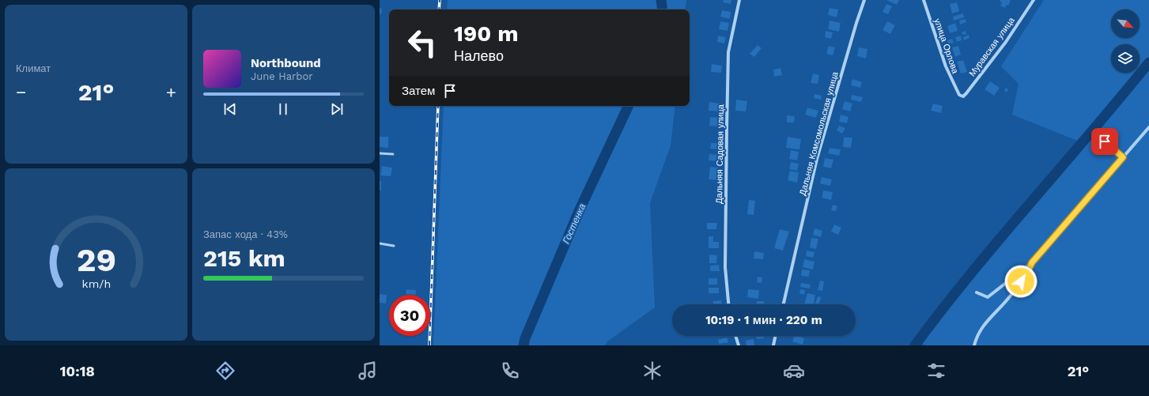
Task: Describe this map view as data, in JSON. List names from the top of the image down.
{
  "streets": {
    "street": [
      "улица Орлова",
      "Муравская улица",
      "Дальняя Комсомольская улица",
      "Дальняя Садовая улица"
    ]
  },
  "crossings": [
    ["улица Орлова", "Муравская улица"]
  ],
  "water": ["Гостенка"],
  "north": "bottom right",
  "page": {
    "tile": [
      "Климат",
      ["Запас хода · 43%", "215 km"]
    ],
    "turn": ["190 m", "Налево"],
    "song": ["Northbound", "June Harbor"],
    "then": "Затем",
    "heat": ["−", "21°", "+"],
    "limit": "30",
    "trip": "10:19 · 1 мин · 220 m",
    "tabs": ["10:18", "21°"],
    "gauge": ["29", "km/h"]
  }
}
